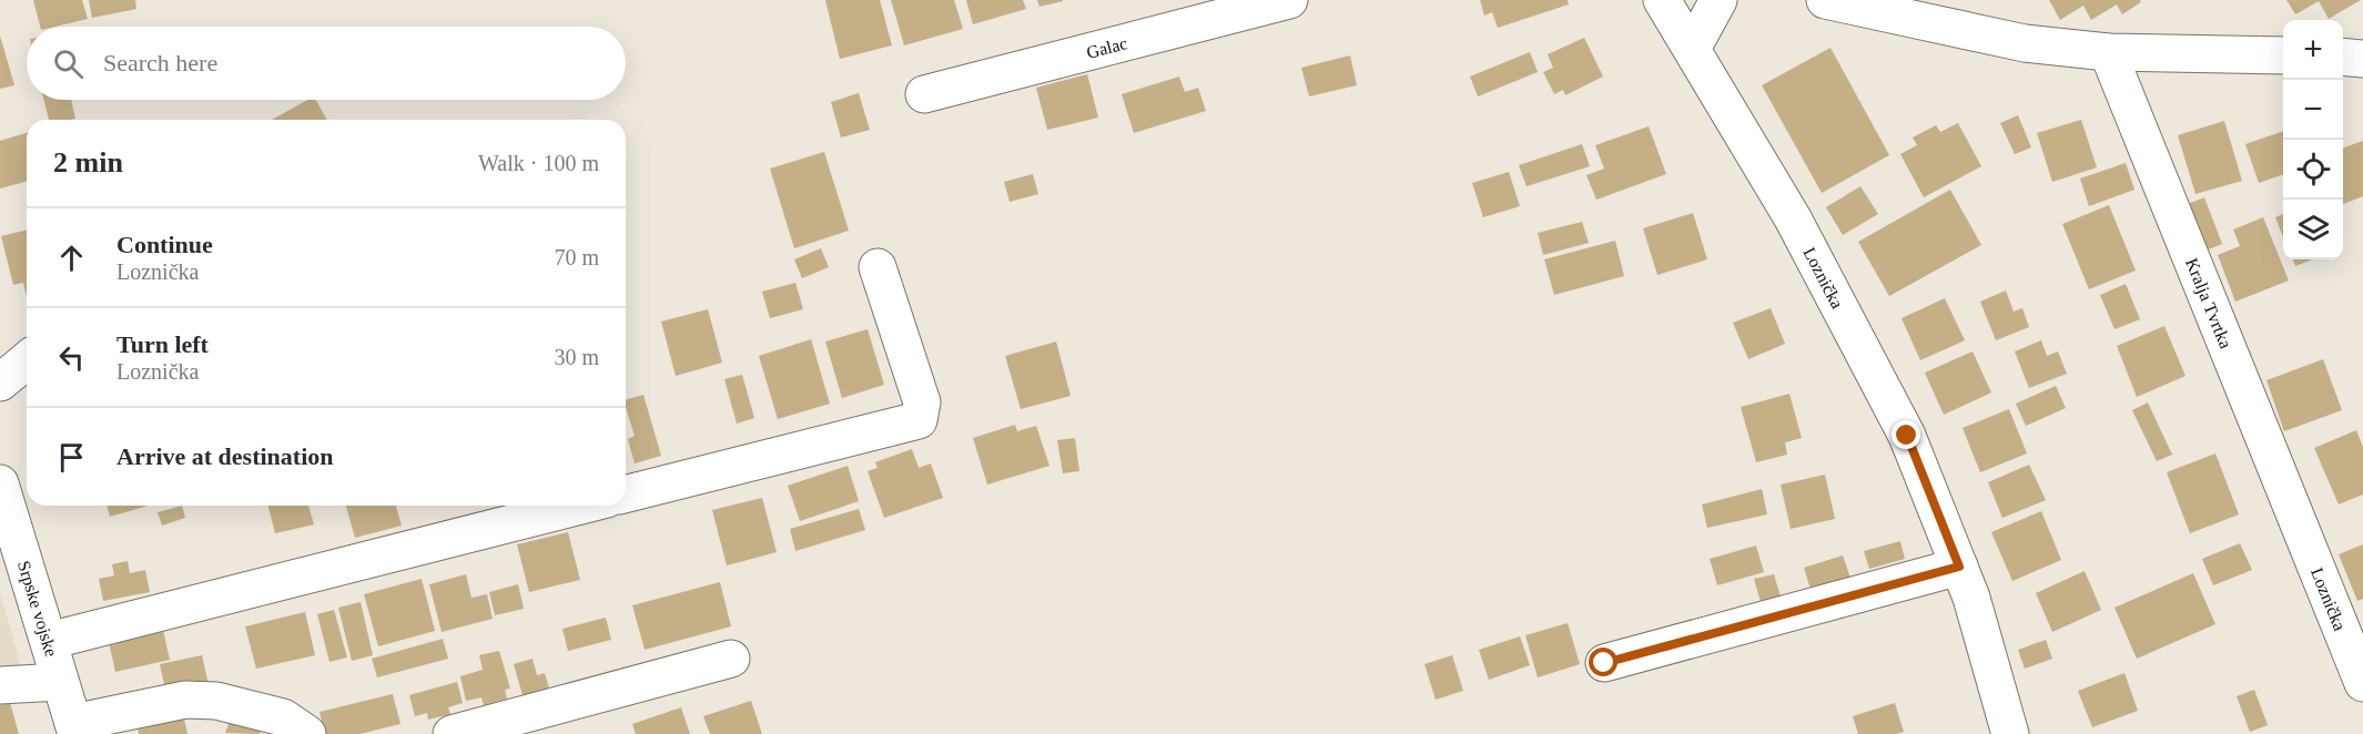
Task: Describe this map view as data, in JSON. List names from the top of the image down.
{
  "streets": {
    "street": [
      "Galac",
      "Loznička",
      "Kralja Tvrtka",
      "Srpske vojske"
    ]
  },
  "crossings": [
    ["Loznička", "Kralja Tvrtka"]
  ],
  "page": {
    "map_buttons": ["+", "−"],
    "search": "Search here",
    "heading": ["2 min", "Walk · 100 m"],
    "list": [
      ["Continue", "Loznička", "70 m"],
      ["Turn left", "Loznička", "30 m"],
      "Arrive at destination"
    ]
  }
}
